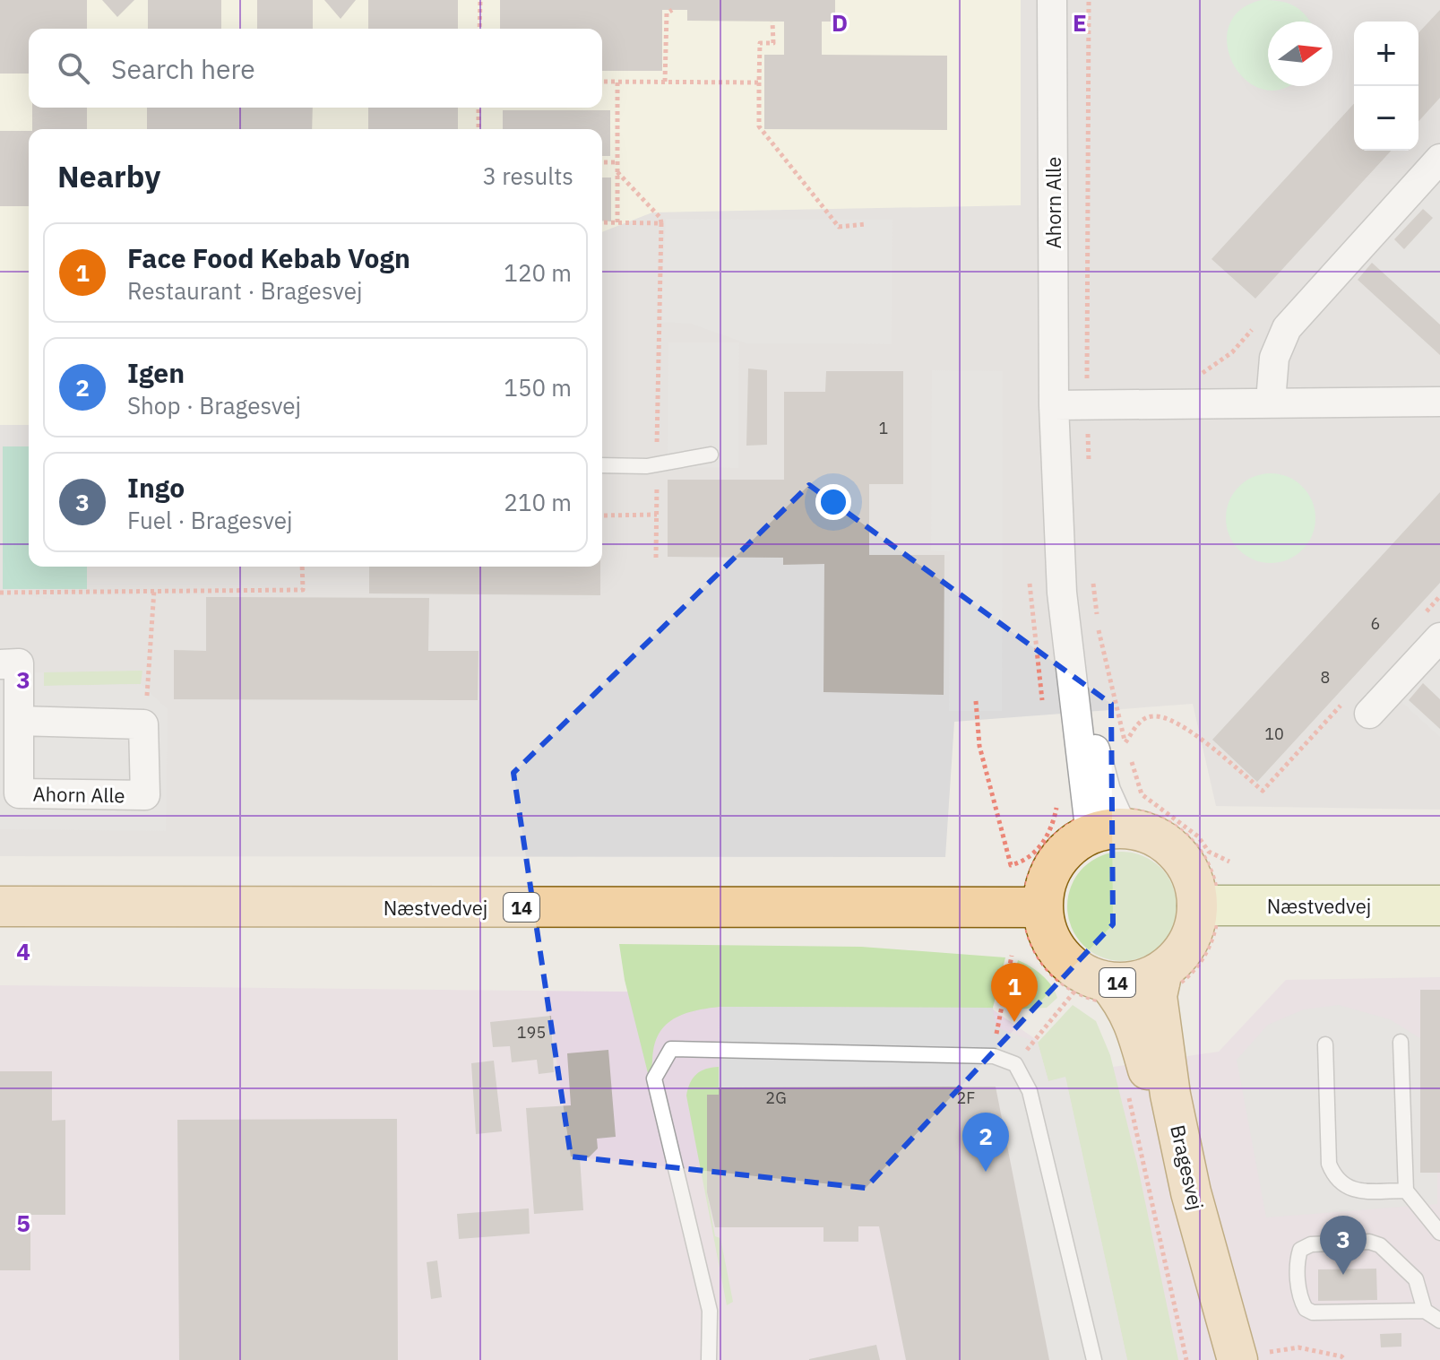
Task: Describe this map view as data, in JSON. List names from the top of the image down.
{
  "streets": {
    "main road": ["Næstvedvej", "14", "Bragesvej"],
    "street": ["Ahorn Alle"]
  },
  "crossings": [
    ["Ahorn Alle", "Næstvedvej"],
    ["Ahorn Alle", "14"],
    ["Ahorn Alle", "Bragesvej"],
    ["Næstvedvej", "14"],
    ["Næstvedvej", "Bragesvej"],
    ["14", "Bragesvej"]
  ],
  "house_numbers": [
    "1",
    "6",
    "8",
    "10",
    "195",
    "2G",
    "2F"
  ],
  "north": "right",
  "page": {
    "map_buttons": ["+", "−"],
    "search": "Search here",
    "heading": ["Nearby", "3 results"],
    "list": [
      {
        "mark": "1",
        "name": "Face Food Kebab Vogn",
        "note": "Restaurant · Bragesvej",
        "value": "120 m"
      },
      {
        "mark": "2",
        "name": "Igen",
        "note": "Shop · Bragesvej",
        "value": "150 m"
      },
      {
        "mark": "3",
        "name": "Ingo",
        "note": "Fuel · Bragesvej",
        "value": "210 m"
      }
    ],
    "pins": ["1", "2", "3"]
  },
  "grid": {
    "columns": ["D", "E"],
    "rows": ["3", "4", "5"]
  }
}
